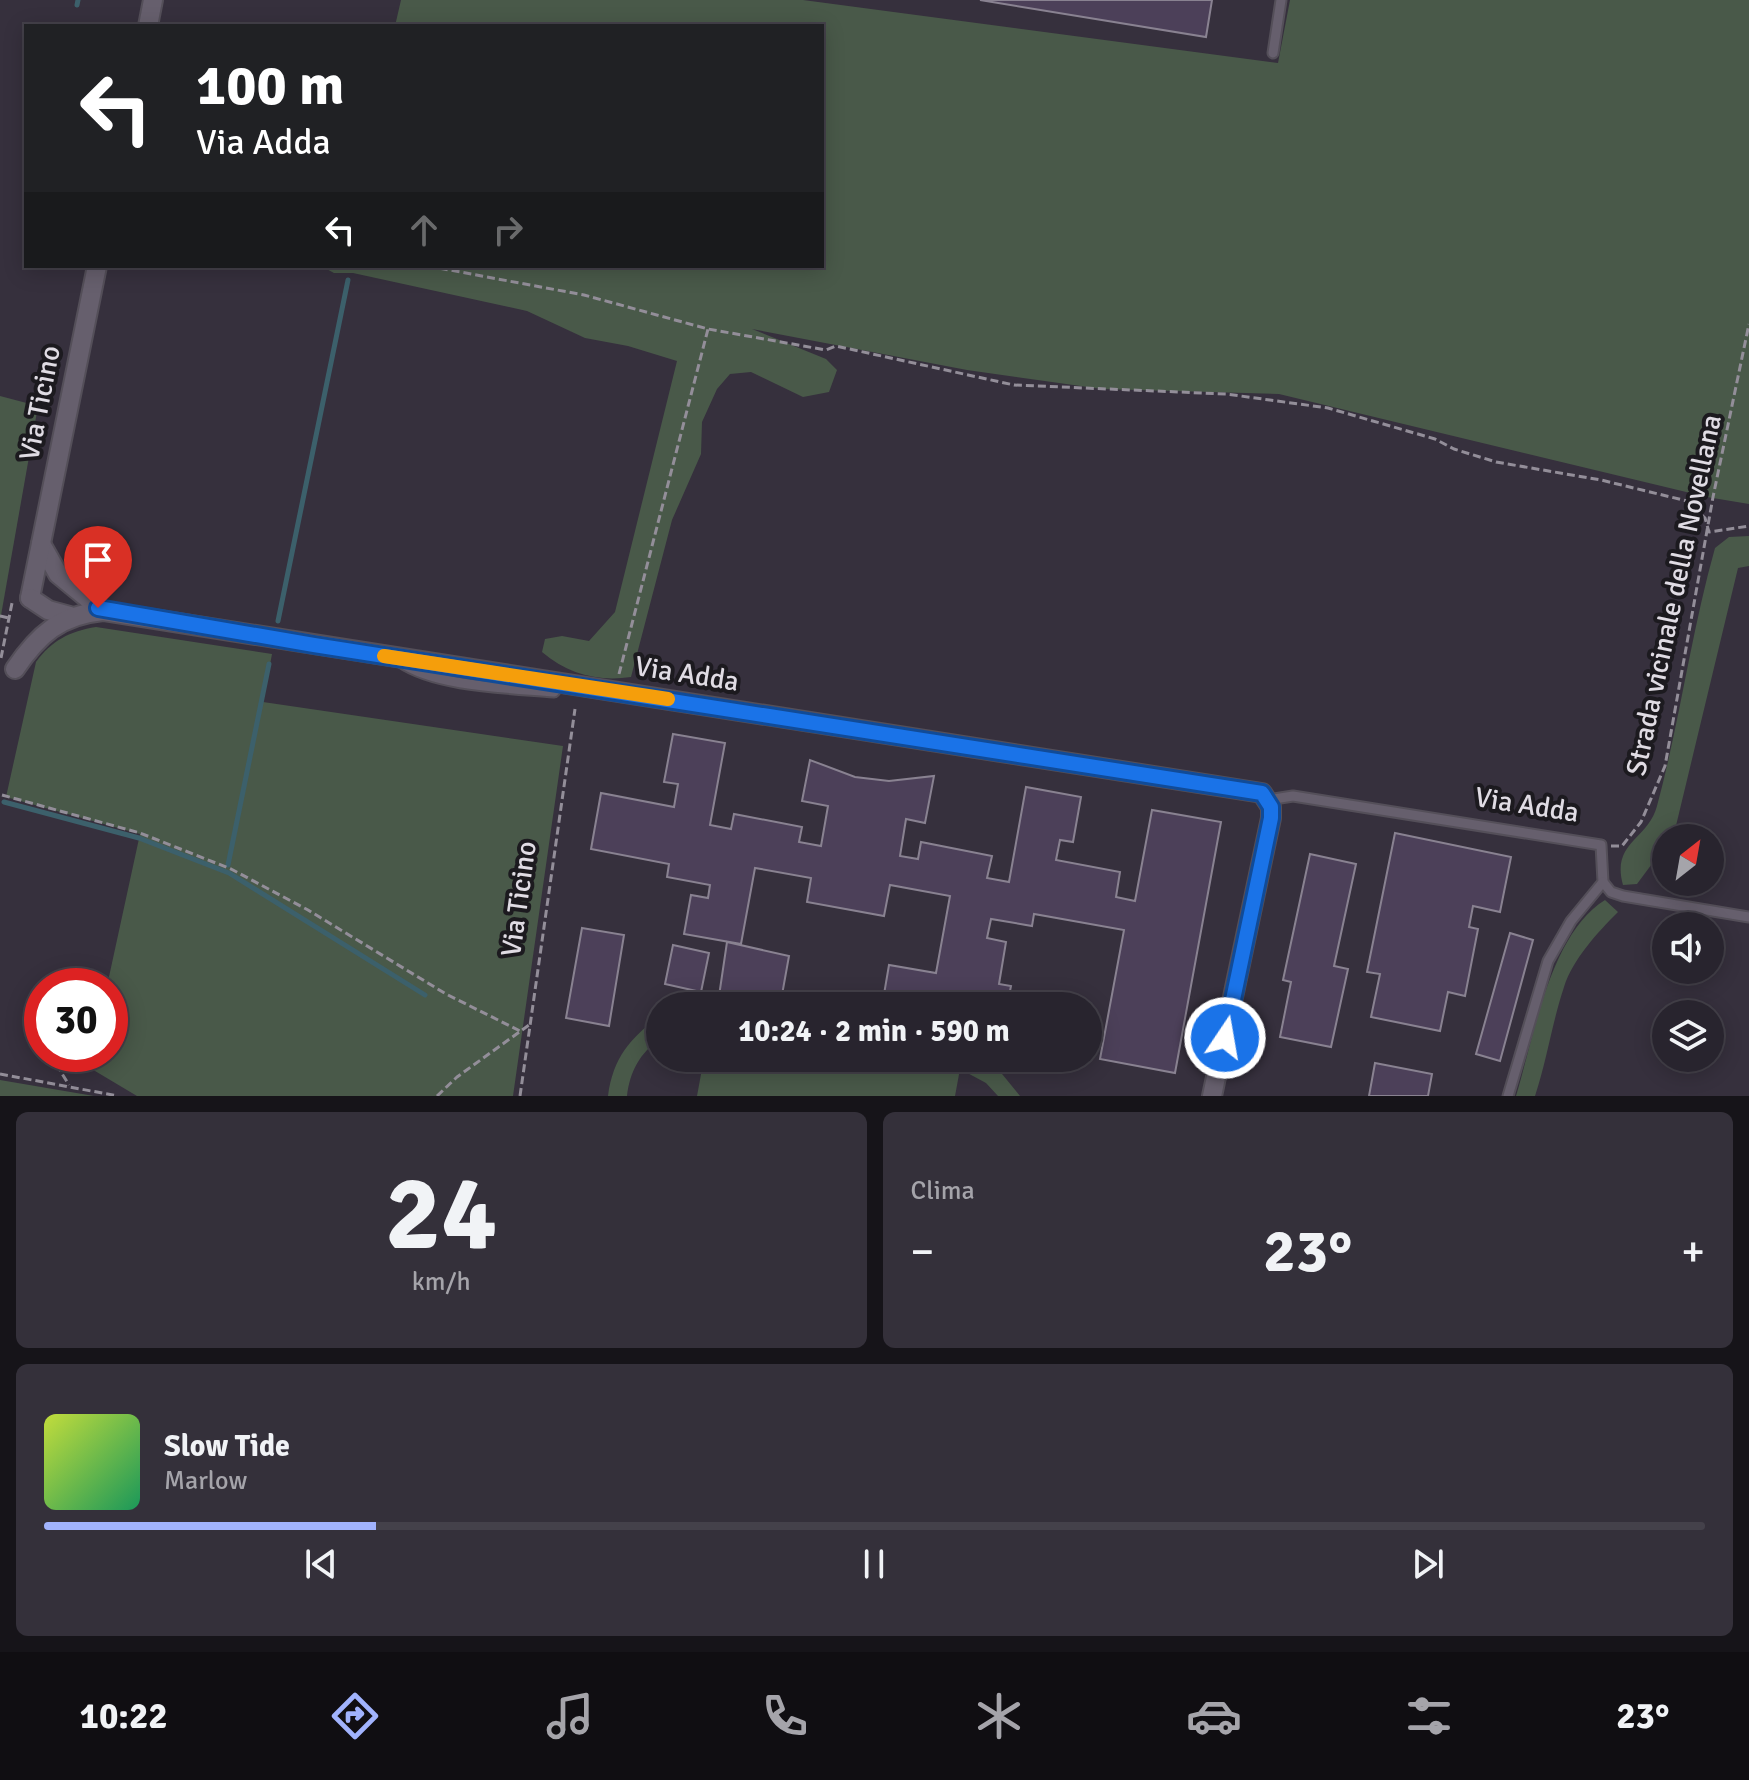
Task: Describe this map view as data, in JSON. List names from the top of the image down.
{
  "streets": {
    "street": ["Via Ticino", "Via Adda"],
    "path": ["Strada vicinale della Novellana"]
  },
  "crossings": [
    ["Via Ticino", "Via Adda"],
    ["Strada vicinale della Novellana", "Via Adda"]
  ],
  "north": "top right",
  "page": {
    "turn": ["100 m", "Via Adda"],
    "limit": "30",
    "trip": "10:24 · 2 min · 590 m",
    "tile": [
      ["24", "km/h"],
      "Clima"
    ],
    "heat": ["−", "23°", "+"],
    "song": ["Slow Tide", "Marlow"],
    "tabs": ["10:22", "23°"]
  }
}
